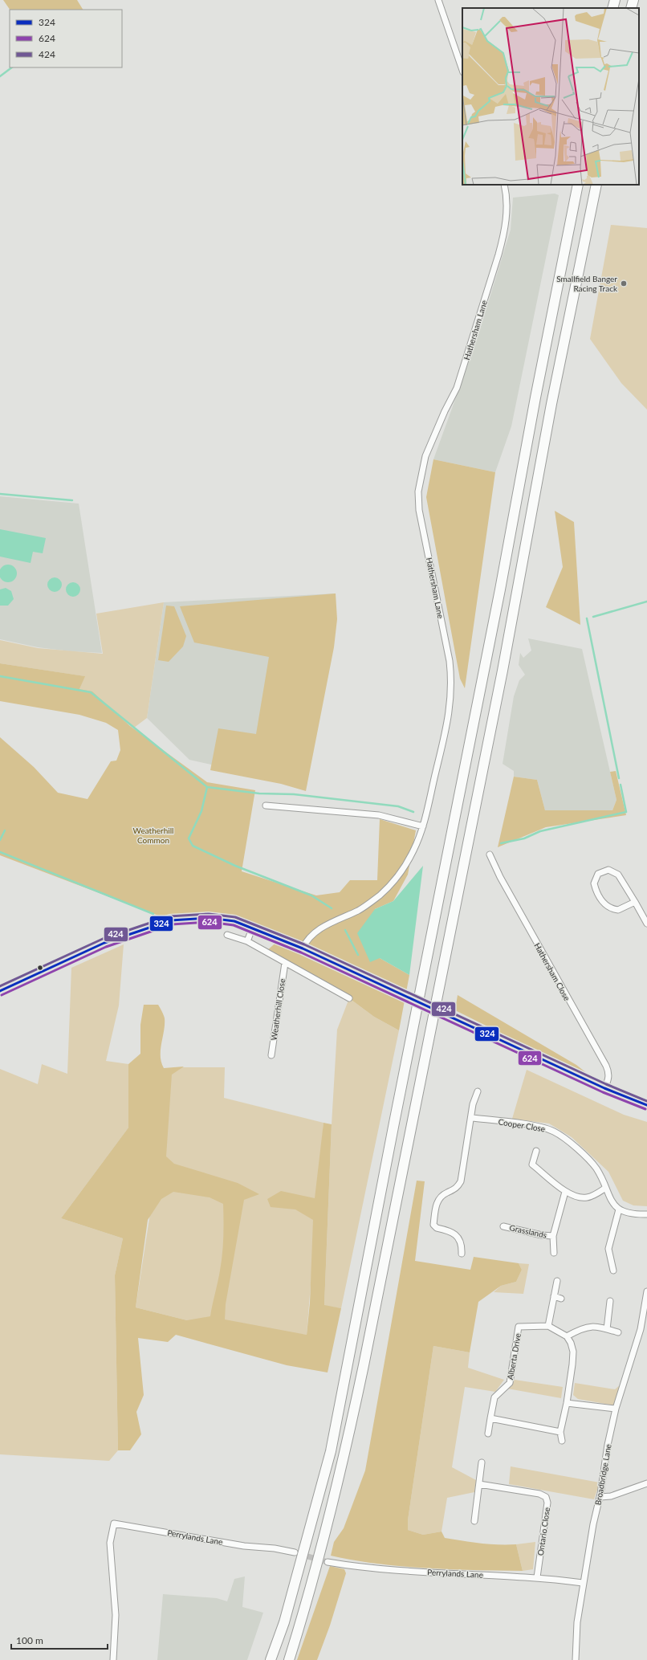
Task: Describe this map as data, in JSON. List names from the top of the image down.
{
  "streets": {
    "street": [
      "Hathersham Lane",
      "Hathersham Close",
      "Weatherhill Close",
      "Cooper Close",
      "Grasslands",
      "Alberta Drive",
      "Broadbridge Lane",
      "Ontario Close",
      "Perrylands Lane"
    ]
  },
  "crossings": [
    ["Broadbridge Lane", "Perrylands Lane"],
    ["Ontario Close", "Perrylands Lane"]
  ],
  "parks": ["Weatherhill Common"],
  "places": ["Smallfield Banger Racing Track"],
  "lines": ["transit line 424", "transit line 324", "transit line 624"],
  "legend": ["324", "624", "424"],
  "scale_bar": "100 m"
}
